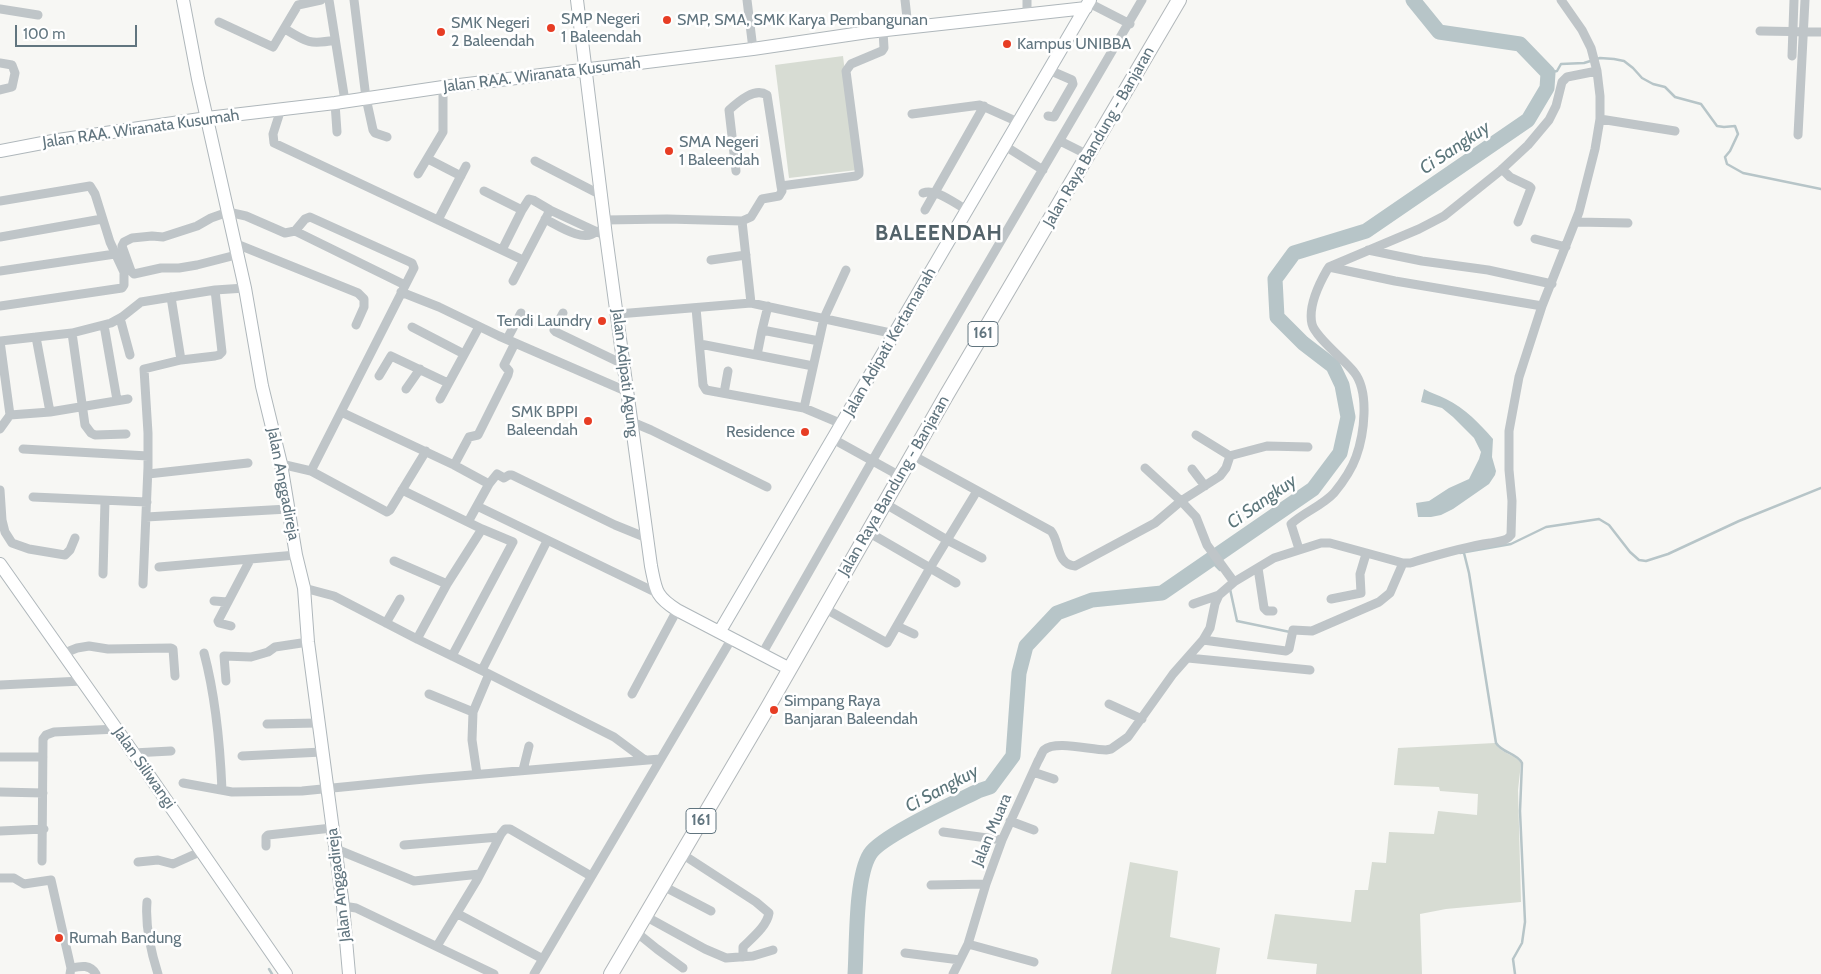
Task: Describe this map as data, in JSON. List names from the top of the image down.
{
  "streets": {
    "main road": [
      "Jalan RAA. Wiranata Kusumah",
      "Jalan Raya Bandung - Banjaran",
      "161",
      "Jalan Adipati Kertamanah",
      "Jalan Adipati Agung",
      "Jalan Anggadireja",
      "Jalan Siliwangi"
    ],
    "street": ["Jalan Muara"]
  },
  "crossings": [
    ["Jalan RAA. Wiranata Kusumah", "Jalan Adipati Kertamanah"],
    ["Jalan RAA. Wiranata Kusumah", "Jalan Adipati Agung"],
    ["Jalan RAA. Wiranata Kusumah", "Jalan Anggadireja"]
  ],
  "districts": ["BALEENDAH"],
  "water": ["Ci Sangkuy"],
  "places": [
    "SMP, SMA, SMK Karya Pembangunan",
    "SMP Negeri 1 Baleendah",
    "SMK Negeri 2 Baleendah",
    "Kampus UNIBBA",
    "SMA Negeri 1 Baleendah",
    "Tendi Laundry",
    "SMK BPPI Baleendah",
    "Residence",
    "Simpang Raya Banjaran Baleendah",
    "Rumah Bandung"
  ],
  "scale_bar": "100 m"
}
